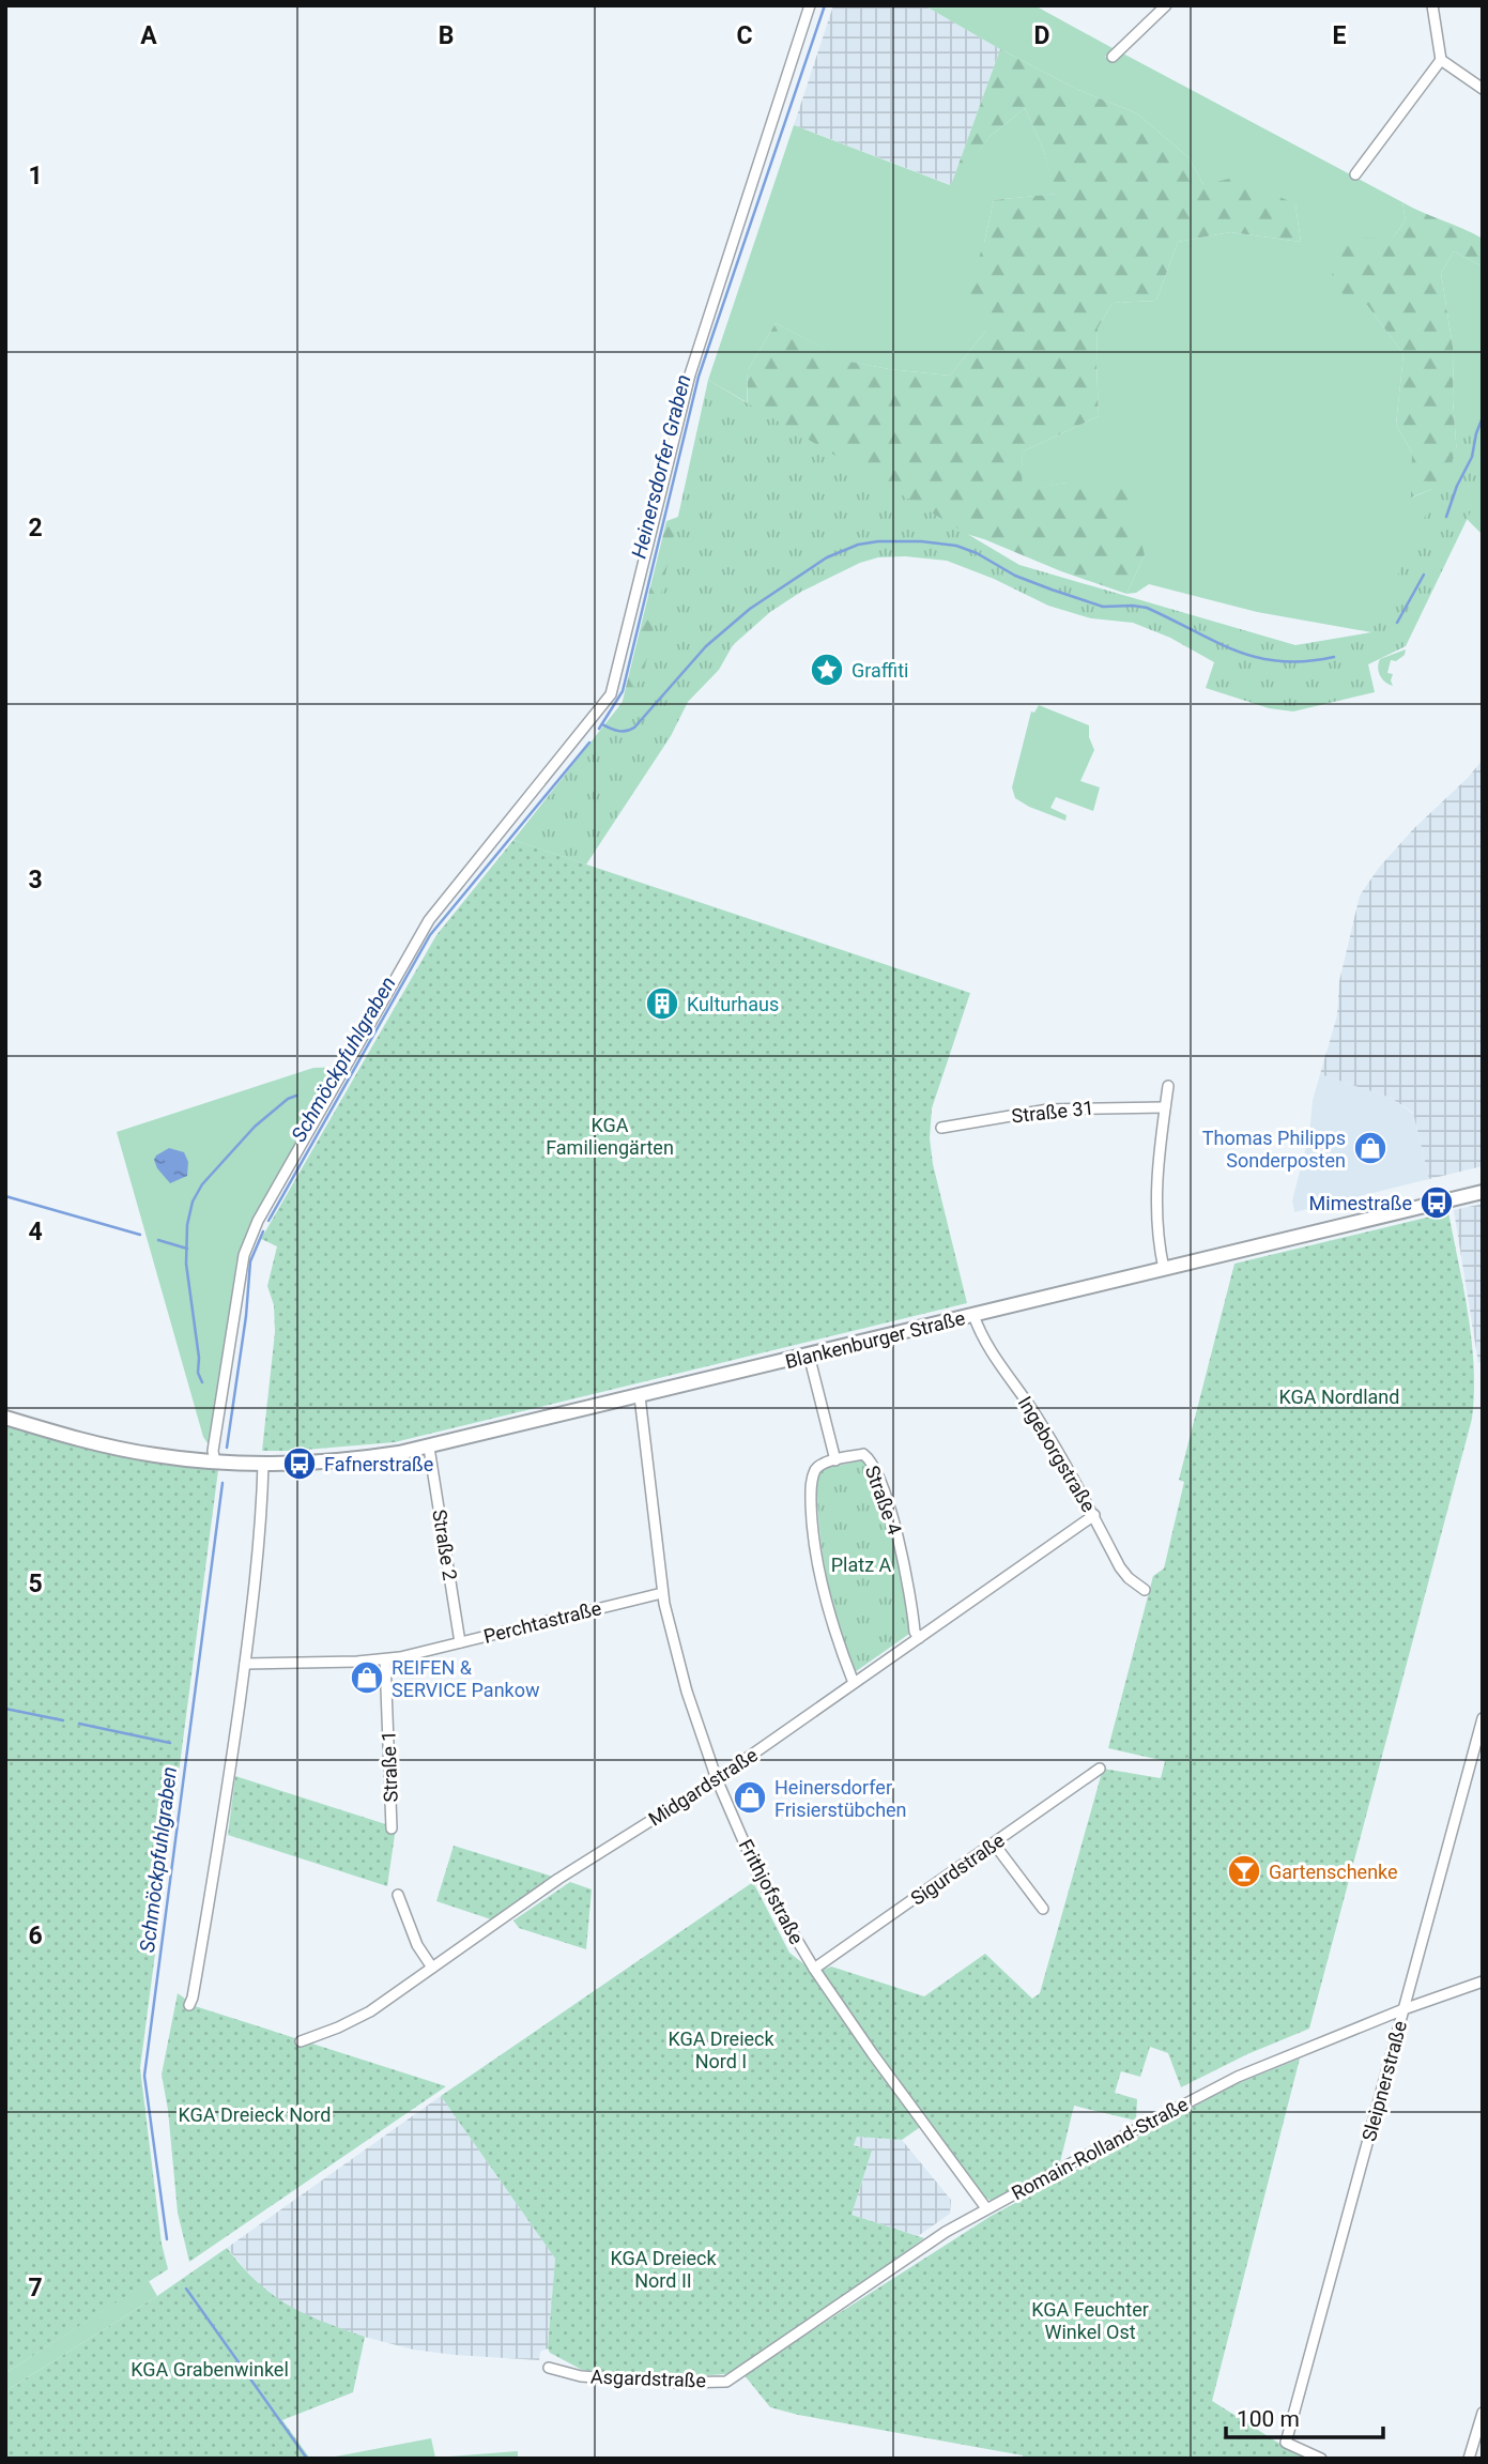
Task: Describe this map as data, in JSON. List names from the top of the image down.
{
  "streets": {
    "main road": ["Blankenburger Straße"],
    "street": [
      "Straße 31",
      "Ingeborgstraße",
      "Straße 4",
      "Straße 2",
      "Perchtastraße",
      "Straße 1",
      "Midgardstraße",
      "Sigurdstraße",
      "Frithjofstraße",
      "Sleipnerstraße",
      "Romain-Rolland-Straße",
      "Asgardstraße"
    ]
  },
  "crossings": [
    ["Blankenburger Straße", "Ingeborgstraße"],
    ["Blankenburger Straße", "Straße 4"],
    ["Blankenburger Straße", "Straße 2"],
    ["Blankenburger Straße", "Frithjofstraße"],
    ["Ingeborgstraße", "Midgardstraße"],
    ["Straße 4", "Midgardstraße"],
    ["Straße 2", "Perchtastraße"],
    ["Perchtastraße", "Straße 1"],
    ["Perchtastraße", "Frithjofstraße"],
    ["Midgardstraße", "Frithjofstraße"],
    ["Sigurdstraße", "Frithjofstraße"],
    ["Frithjofstraße", "Romain-Rolland-Straße"],
    ["Sleipnerstraße", "Romain-Rolland-Straße"],
    ["Romain-Rolland-Straße", "Asgardstraße"]
  ],
  "water": ["Heinersdorfer Graben", "Schmöckpfuhlgraben"],
  "parks": [
    "KGA Familiengärten",
    "KGA Nordland",
    "Platz A",
    "KGA Dreieck Nord I",
    "KGA Dreieck Nord",
    "KGA Dreieck Nord II",
    "KGA Feuchter Winkel Ost",
    "KGA Grabenwinkel"
  ],
  "places": {
    "place": ["Graffiti"],
    "building": ["Kulturhaus"],
    "shop": ["Thomas Philipps Sonderposten", "REIFEN & SERVICE Pankow", "Heinersdorfer Frisierstübchen"],
    "bus stop": ["Mimestraße", "Fafnerstraße"],
    "bar": ["Gartenschenke"]
  },
  "scale_bar": "100 m",
  "grid": {
    "columns": [
      "A",
      "B",
      "C",
      "D",
      "E"
    ],
    "rows": [
      "1",
      "2",
      "3",
      "4",
      "5",
      "6",
      "7"
    ]
  }
}
